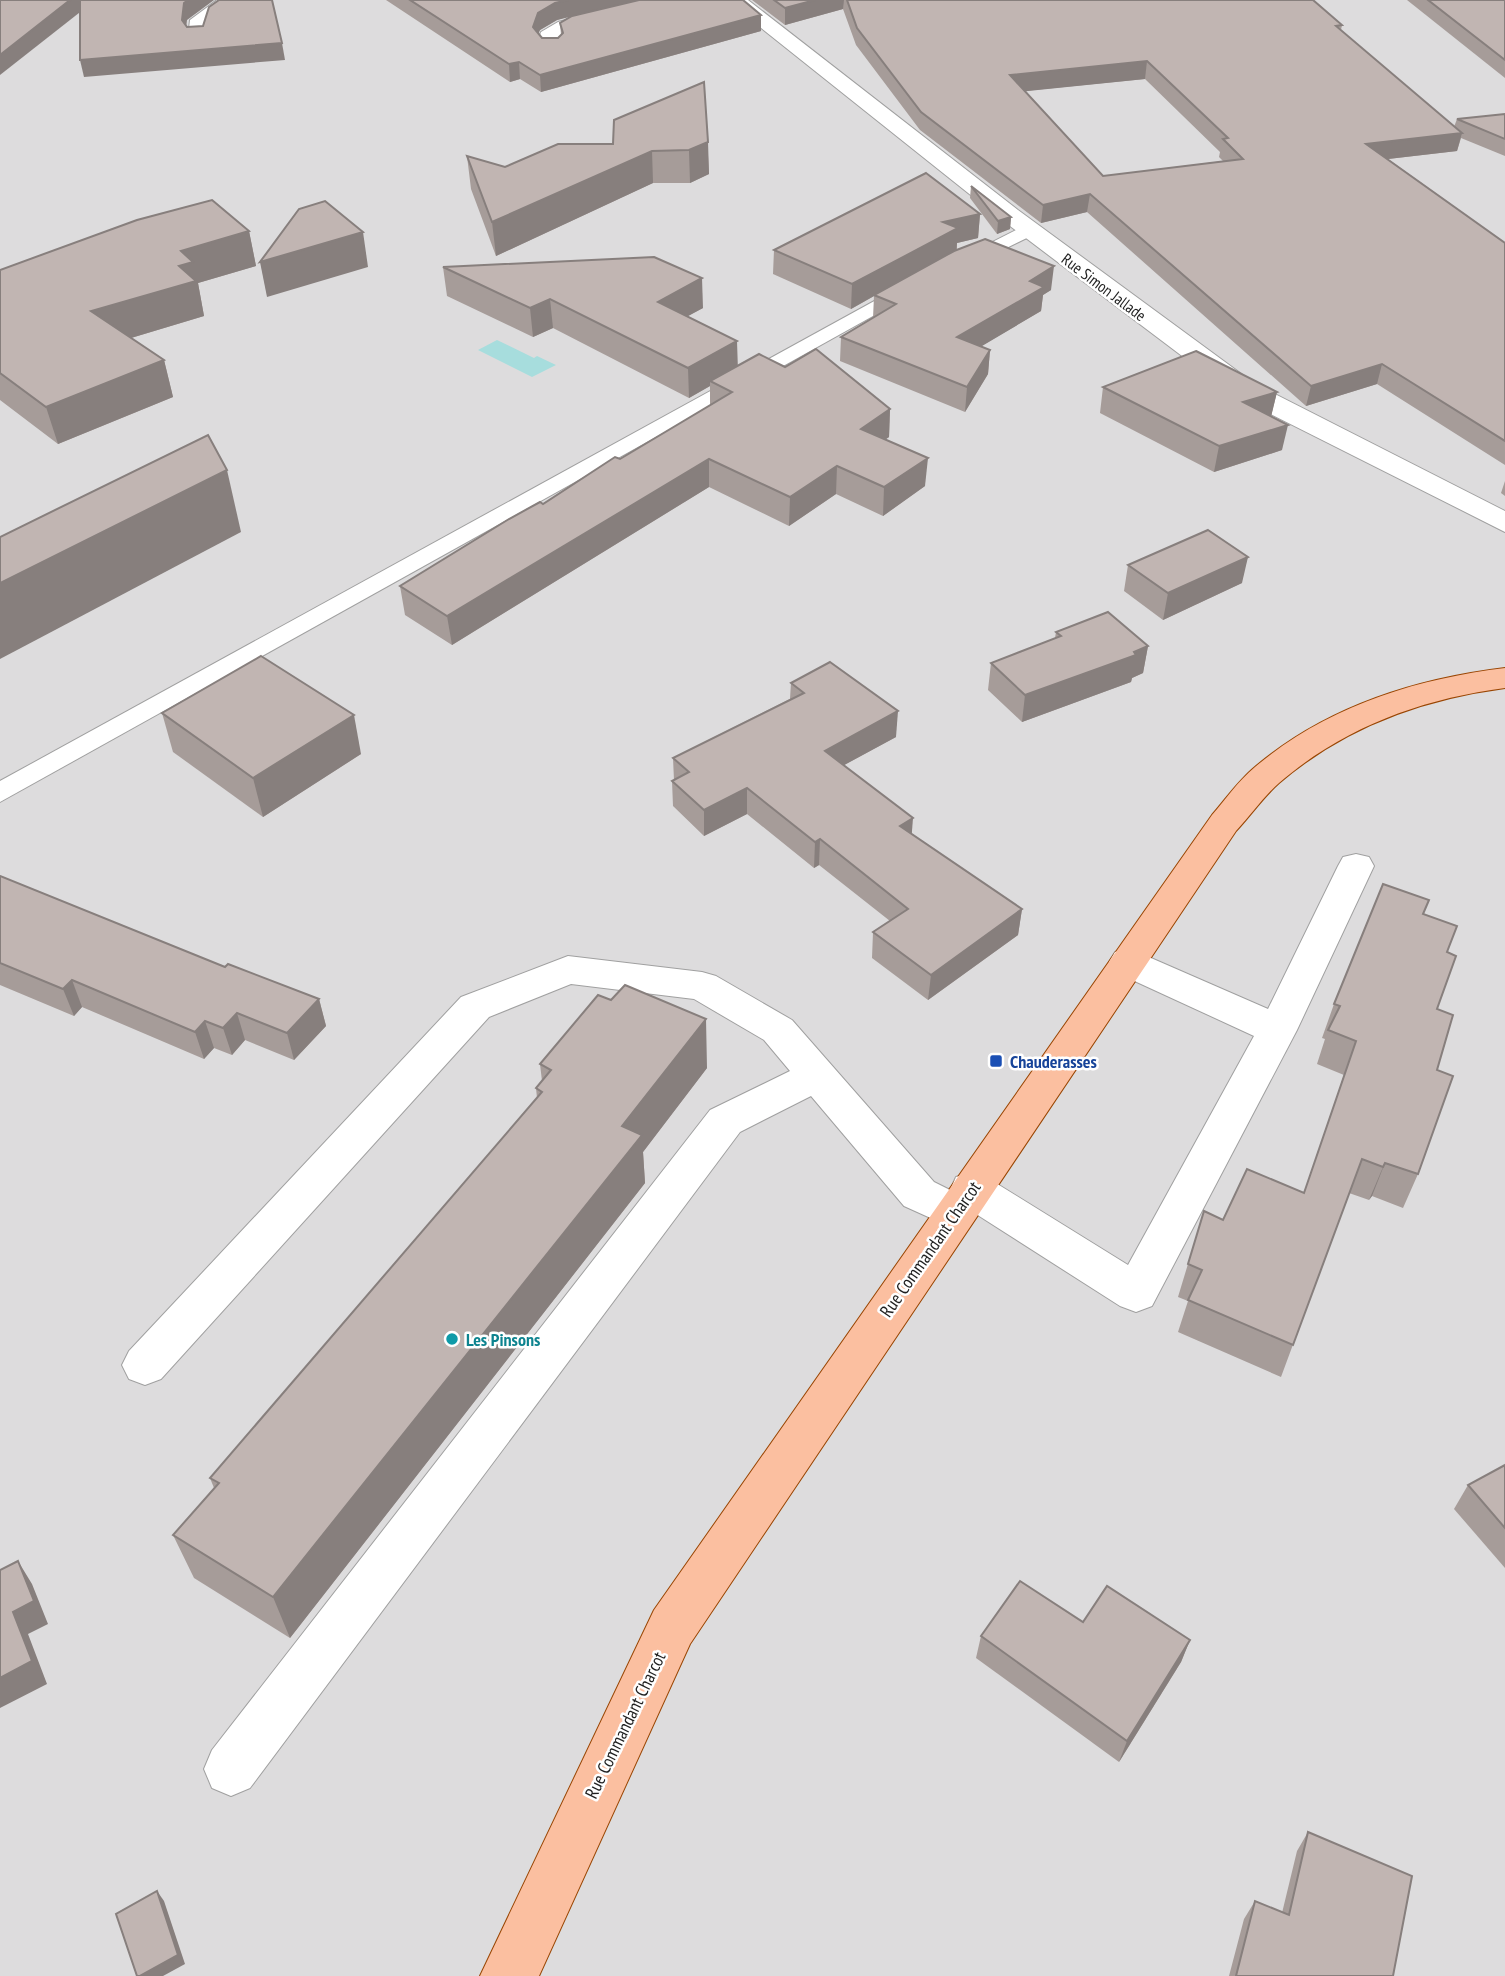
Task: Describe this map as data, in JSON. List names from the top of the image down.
{
  "streets": {
    "main road": ["Rue Commandant Charcot"],
    "street": ["Rue Simon Jallade"]
  },
  "places": {
    "transit": ["Chauderasses"],
    "other": ["Les Pinsons"]
  }
}
